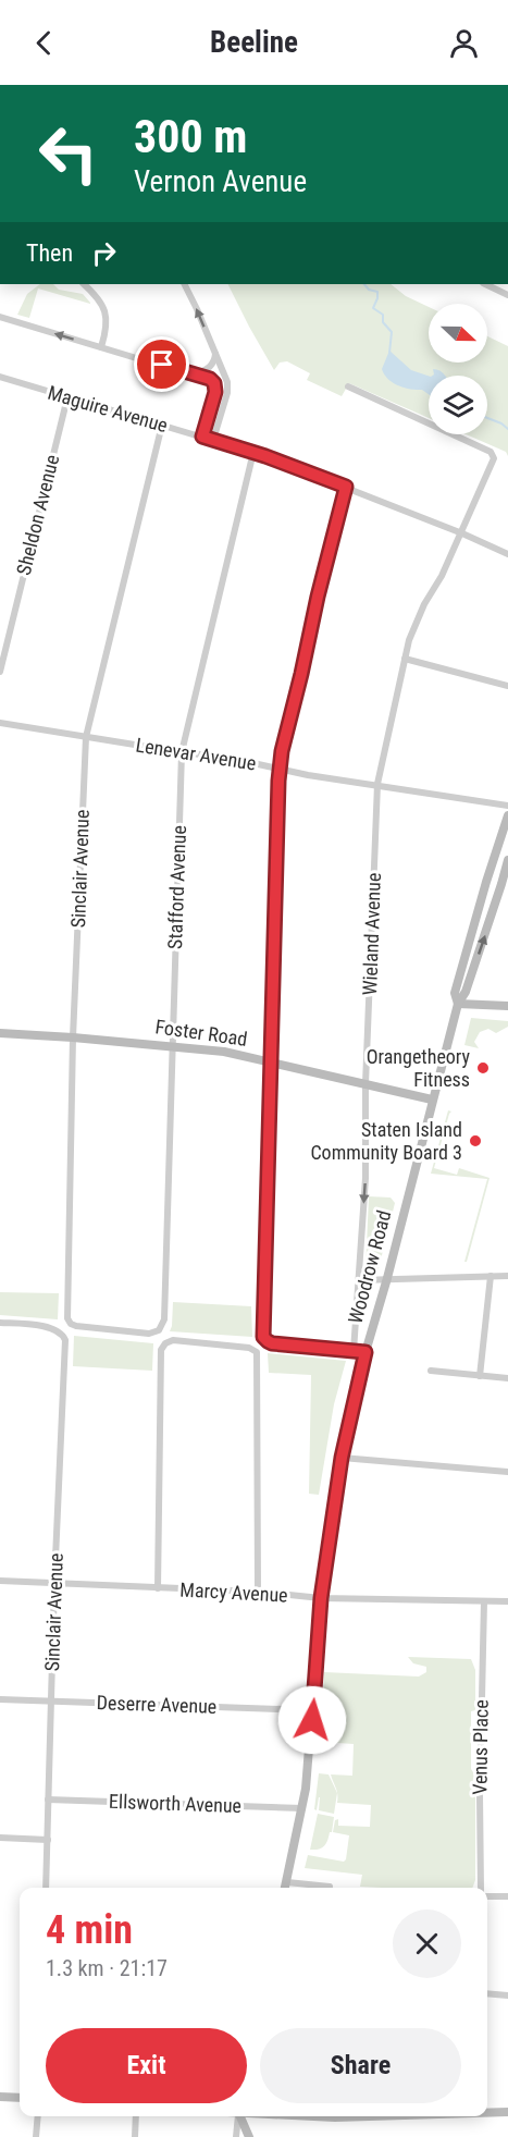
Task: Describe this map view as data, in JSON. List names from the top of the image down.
{
  "streets": {
    "street": [
      "Maguire Avenue",
      "Sheldon Avenue",
      "Lenevar Avenue",
      "Sinclair Avenue",
      "Stafford Avenue",
      "Wieland Avenue",
      "Foster Road",
      "Woodrow Road",
      "Marcy Avenue",
      "Deserre Avenue",
      "Venus Place",
      "Ellsworth Avenue"
    ]
  },
  "crossings": [
    ["Maguire Avenue", "Sheldon Avenue"],
    ["Maguire Avenue", "Sinclair Avenue"],
    ["Maguire Avenue", "Stafford Avenue"],
    ["Maguire Avenue", "Wieland Avenue"],
    ["Lenevar Avenue", "Sinclair Avenue"],
    ["Lenevar Avenue", "Stafford Avenue"],
    ["Lenevar Avenue", "Wieland Avenue"],
    ["Sinclair Avenue", "Stafford Avenue"],
    ["Sinclair Avenue", "Foster Road"],
    ["Sinclair Avenue", "Marcy Avenue"],
    ["Sinclair Avenue", "Deserre Avenue"],
    ["Sinclair Avenue", "Ellsworth Avenue"],
    ["Stafford Avenue", "Foster Road"],
    ["Wieland Avenue", "Foster Road"],
    ["Foster Road", "Woodrow Road"],
    ["Woodrow Road", "Marcy Avenue"],
    ["Woodrow Road", "Deserre Avenue"],
    ["Woodrow Road", "Ellsworth Avenue"],
    ["Marcy Avenue", "Venus Place"]
  ],
  "places": ["Orangetheory Fitness", "Staten Island Community Board 3"],
  "north": "right",
  "page": {
    "header": "Beeline",
    "turn": ["300 m", "Vernon Avenue"],
    "then": "Then",
    "heading": ["4 min", "1.3 km · 21:17"],
    "buttons": ["Exit", "Share"]
  }
}
